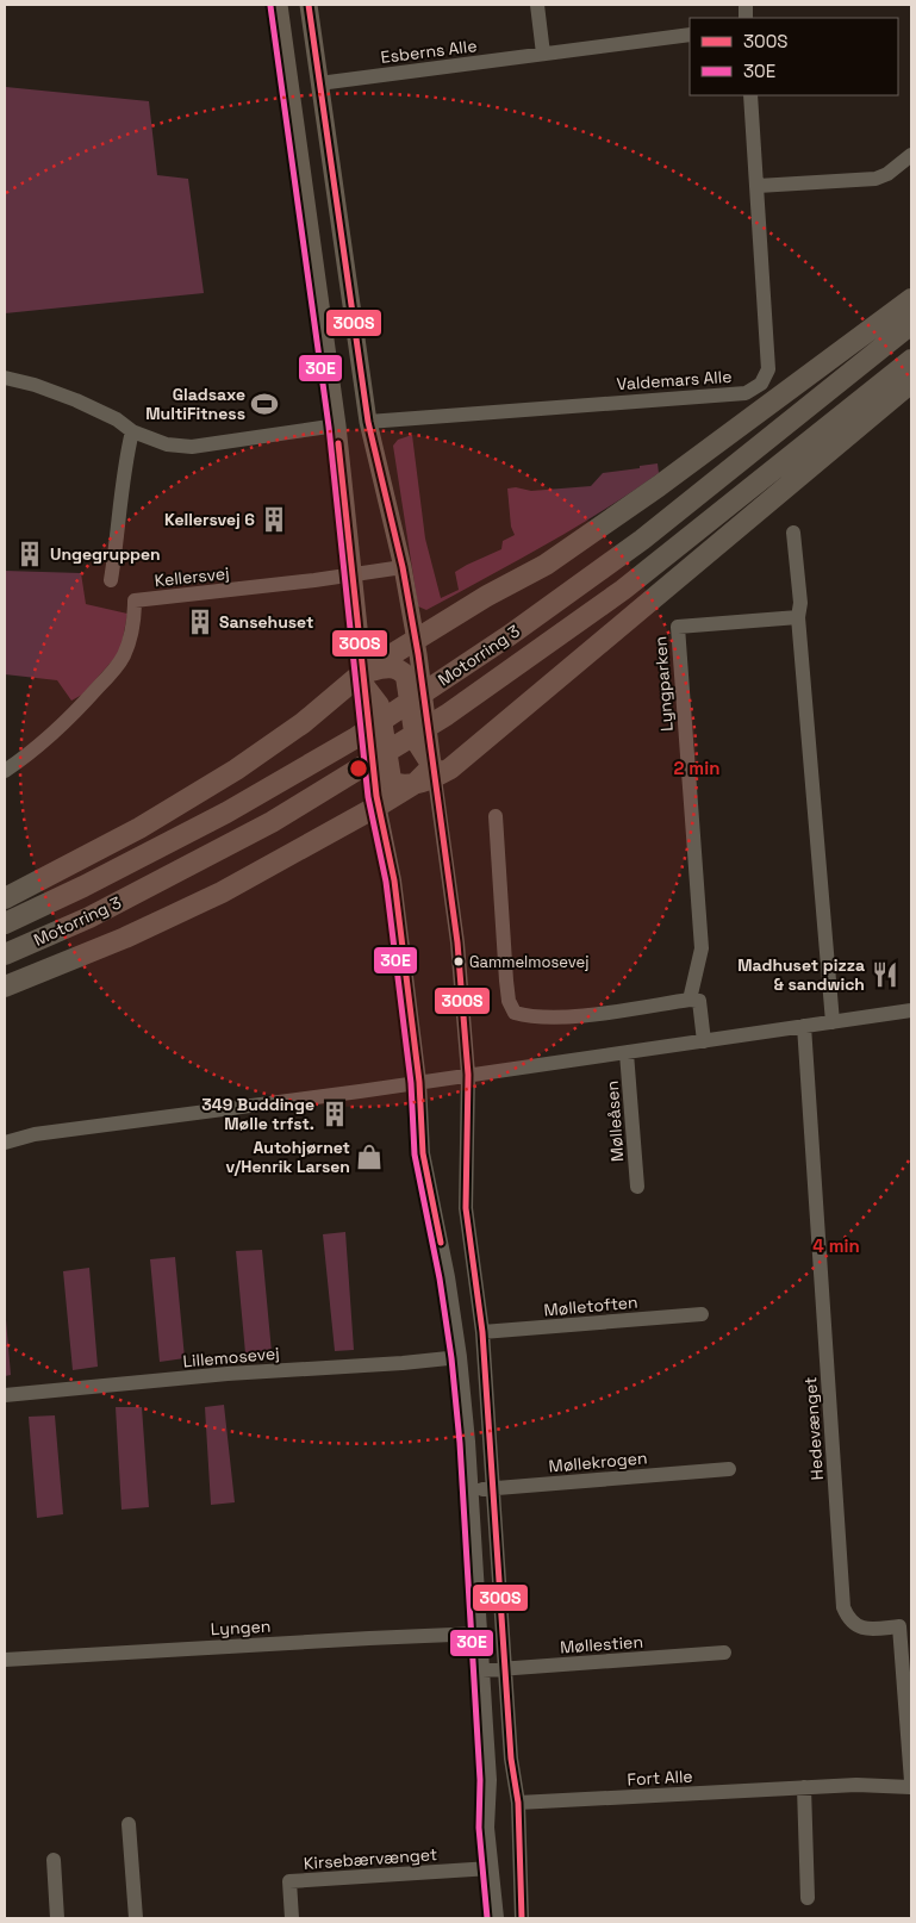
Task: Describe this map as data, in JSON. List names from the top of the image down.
{
  "streets": {
    "highway": ["Motorring 3"],
    "street": [
      "Esberns Alle",
      "Valdemars Alle",
      "Kellersvej",
      "Lyngparken",
      "Mølleåsen",
      "Mølletoften",
      "Lillemosevej",
      "Hedevænget",
      "Møllekrogen",
      "Lyngen",
      "Møllestien",
      "Fort Alle",
      "Kirsebærvænget"
    ]
  },
  "places": {
    "sports": ["Gladsaxe MultiFitness"],
    "building": [
      "Kellersvej 6",
      "Ungegruppen",
      "Sansehuset",
      "349 Buddinge Mølle trfst."
    ],
    "other": ["Gammelmosevej"],
    "restaurant": ["Madhuset pizza & sandwich"],
    "shop": ["Autohjørnet v/Henrik Larsen"]
  },
  "lines": ["transit line 300S", "transit line 30E"],
  "legend": ["300S", "30E"],
  "rings": ["2 min", "4 min"]
}
